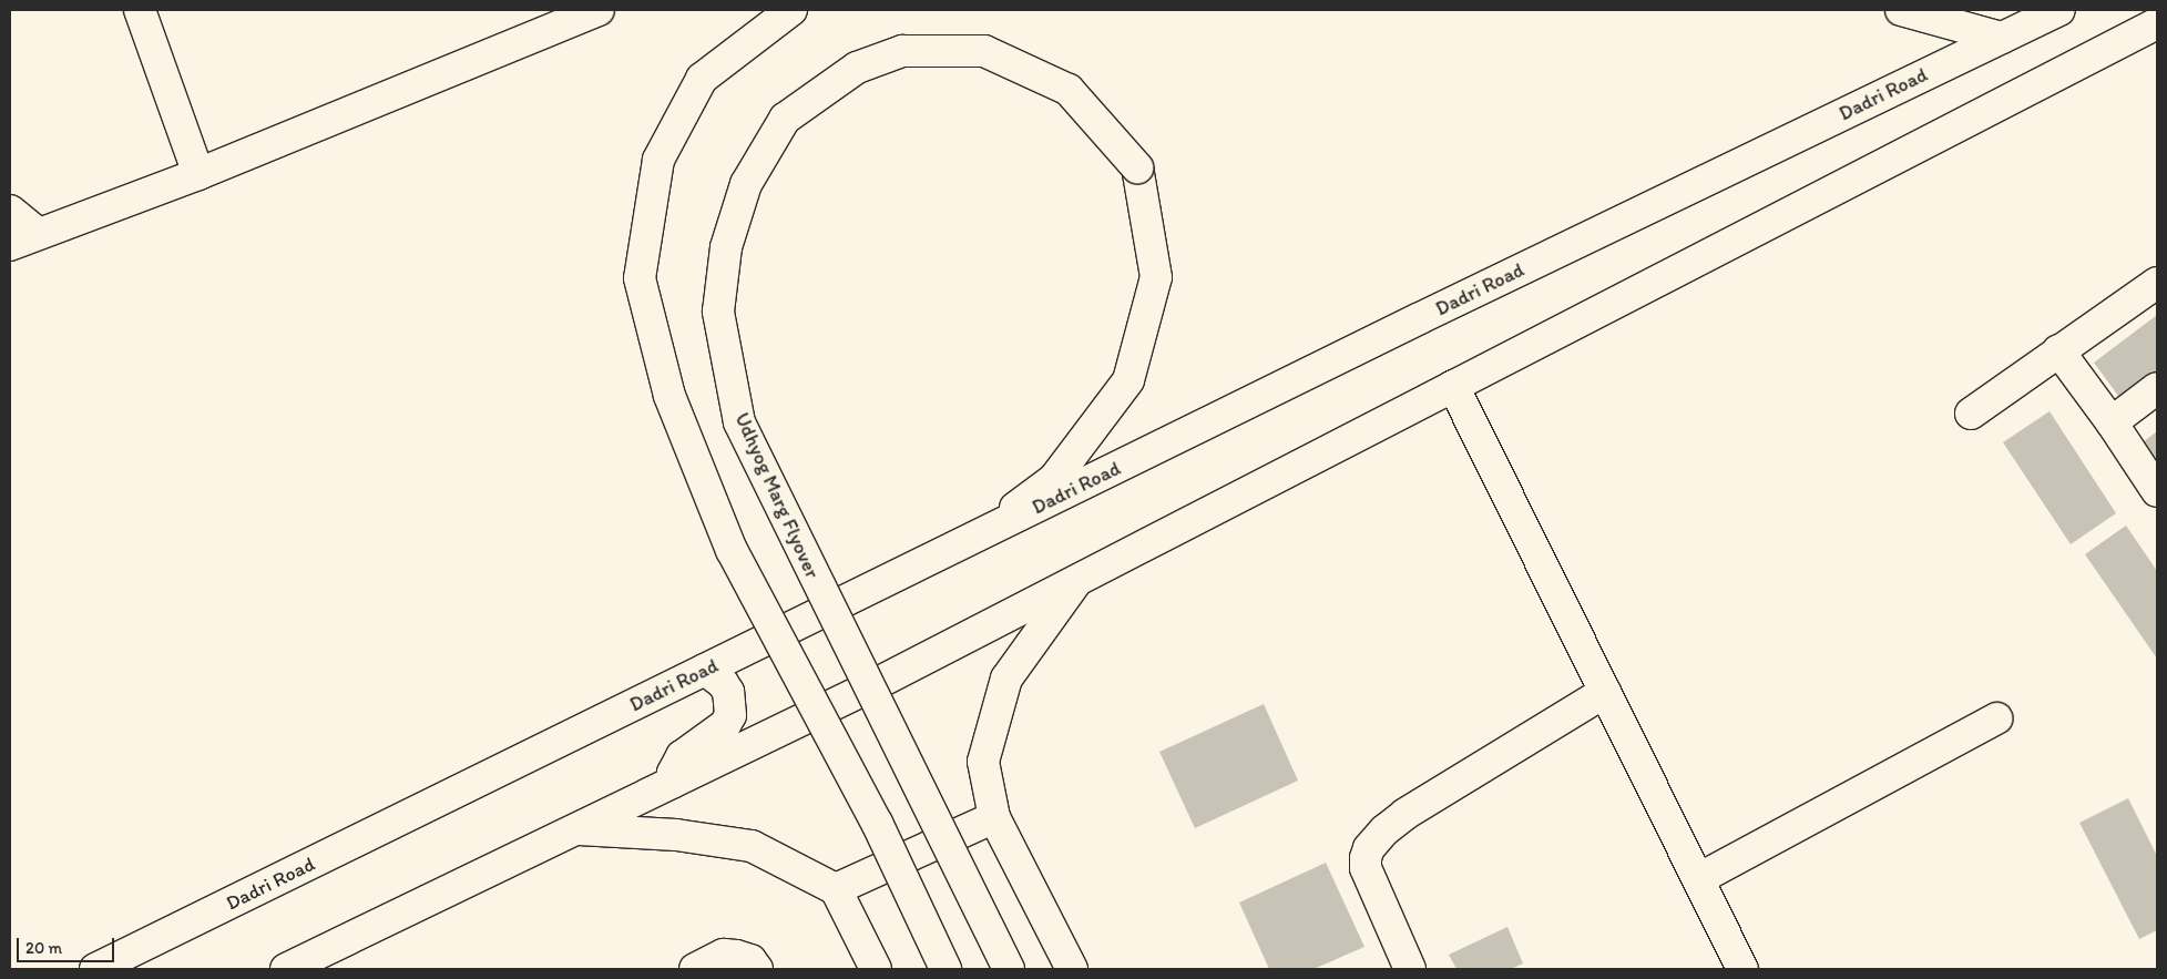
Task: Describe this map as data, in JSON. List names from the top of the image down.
{
  "streets": {
    "main road": ["Dadri Road", "Udhyog Marg Flyover"]
  },
  "crossings": [
    ["Dadri Road", "Udhyog Marg Flyover"]
  ],
  "scale_bar": "20 m"
}
